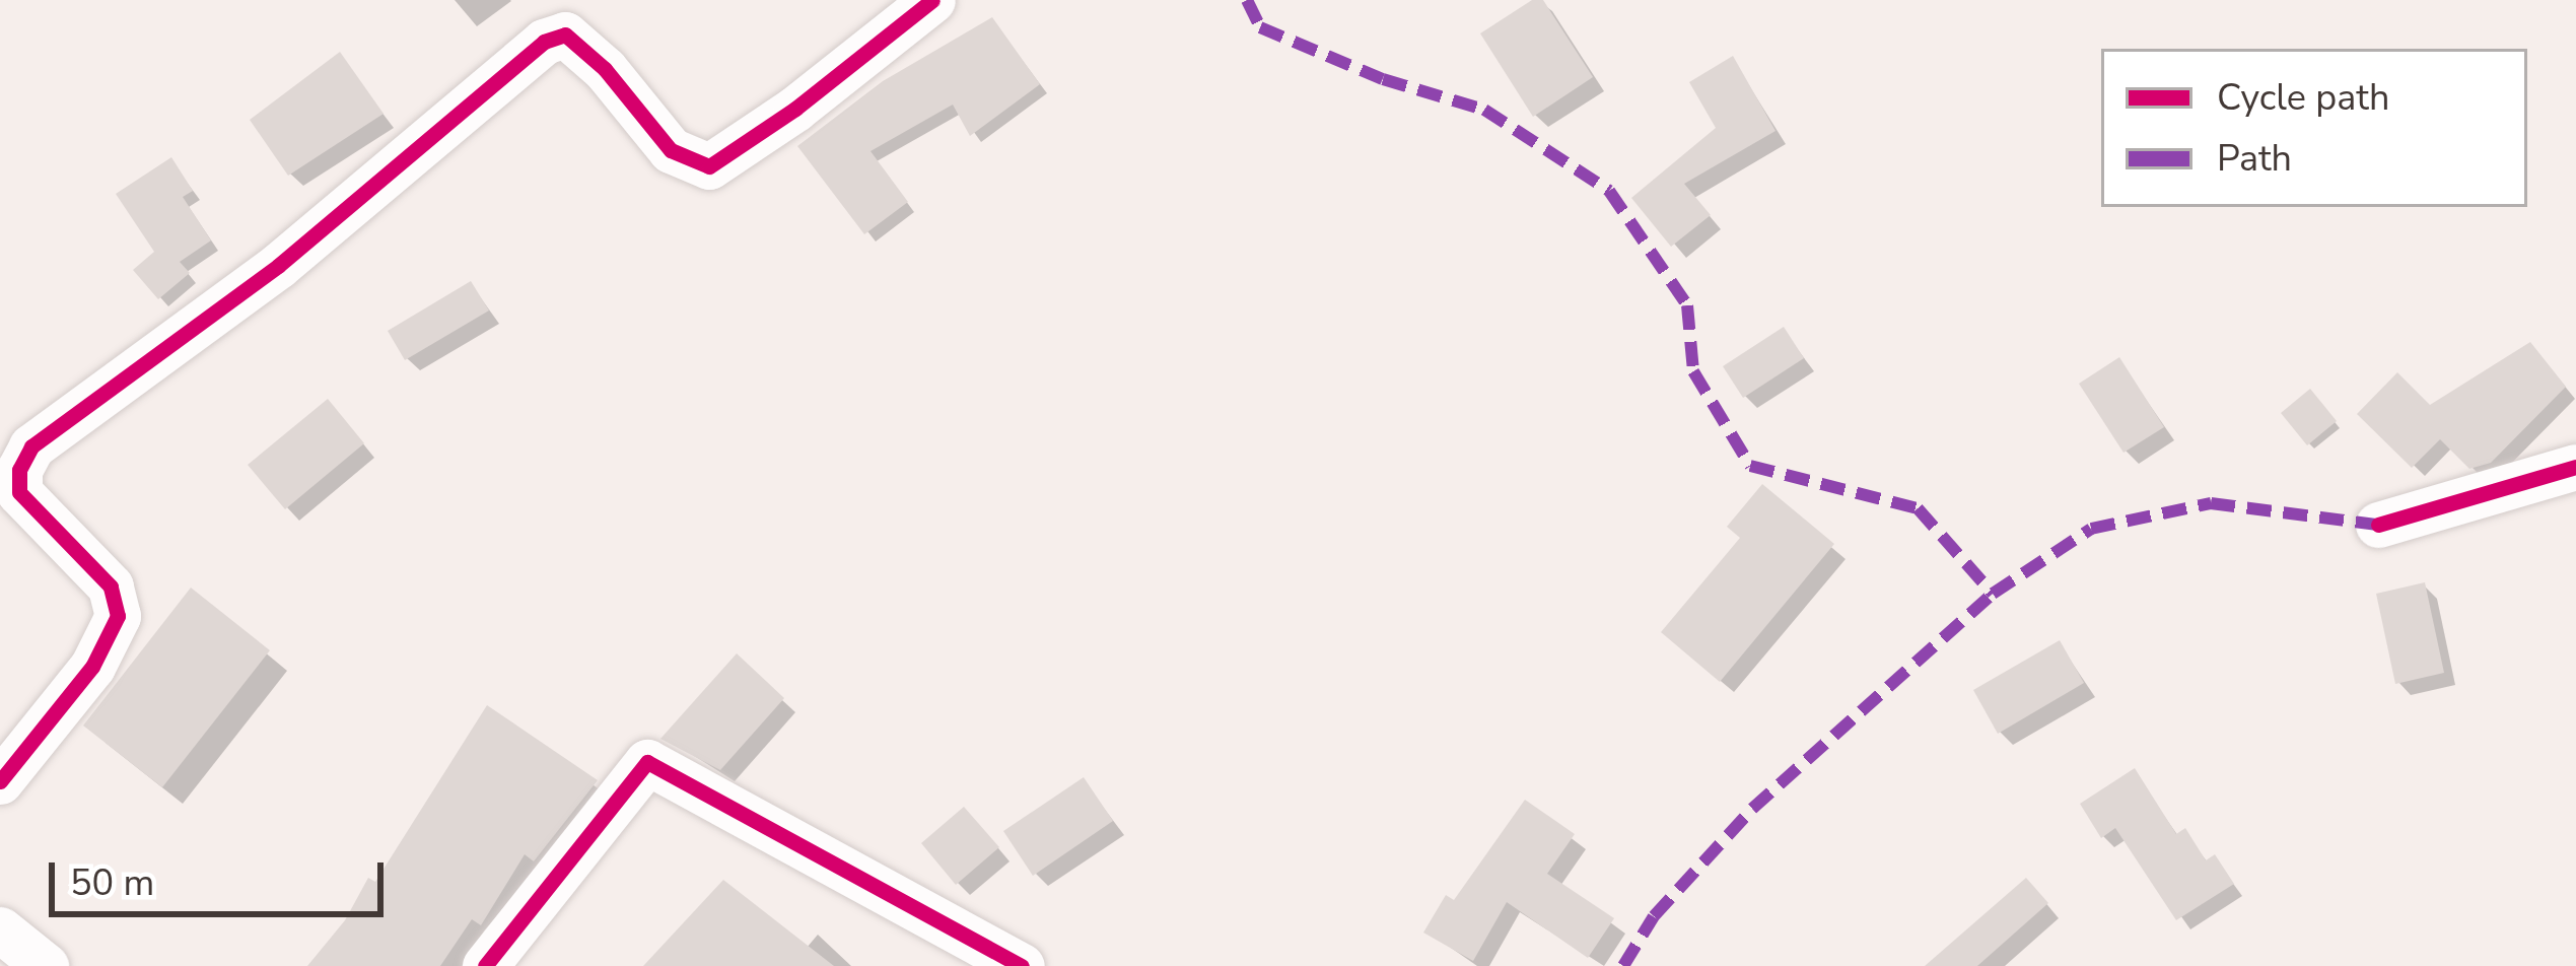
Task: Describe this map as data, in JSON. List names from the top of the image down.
{
  "legend": ["Cycle path", "Path"],
  "scale_bar": "50 m"
}
